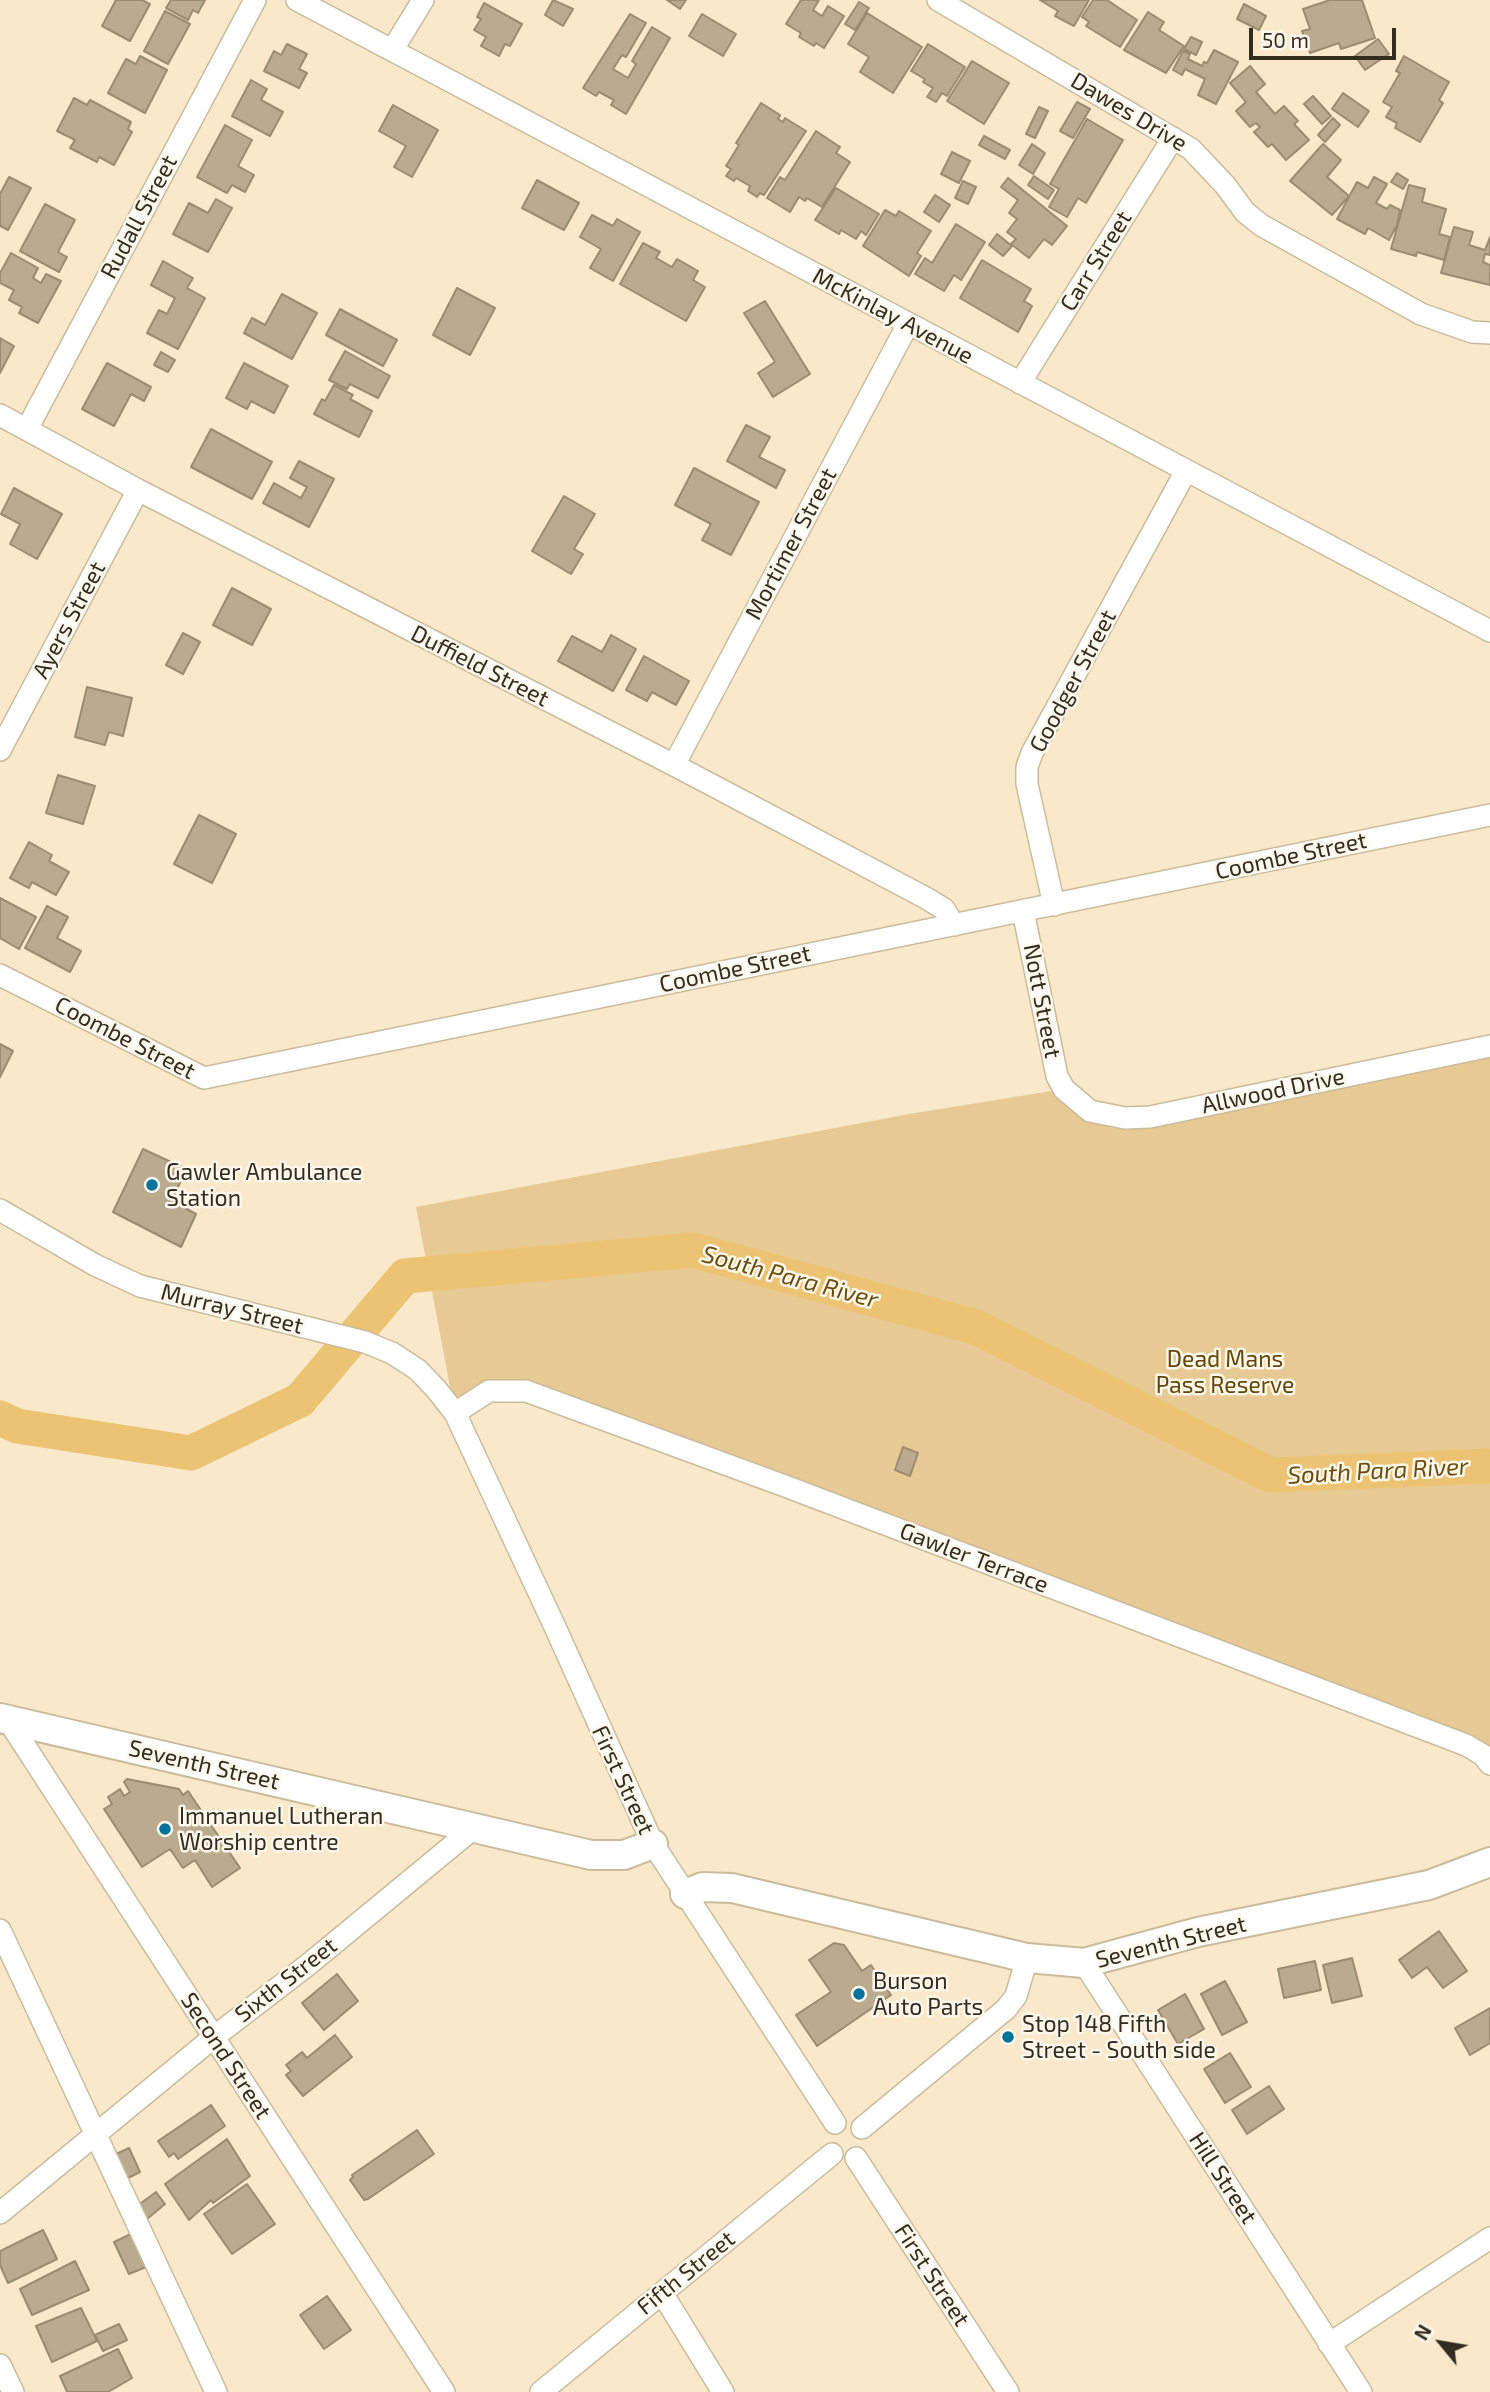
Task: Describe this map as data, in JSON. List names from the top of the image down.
{
  "streets": {
    "main road": ["Seventh Street"],
    "street": [
      "Dawes Drive",
      "Rudall Street",
      "Carr Street",
      "McKinlay Avenue",
      "Mortimer Street",
      "Ayers Street",
      "Duffield Street",
      "Goodger Street",
      "Coombe Street",
      "Nott Street",
      "Allwood Drive",
      "Murray Street",
      "Gawler Terrace",
      "First Street",
      "Sixth Street",
      "Second Street",
      "Hill Street",
      "Fifth Street"
    ]
  },
  "crossings": [
    ["Dawes Drive", "Carr Street"],
    ["Rudall Street", "Duffield Street"],
    ["Carr Street", "McKinlay Avenue"],
    ["McKinlay Avenue", "Mortimer Street"],
    ["McKinlay Avenue", "Goodger Street"],
    ["Mortimer Street", "Duffield Street"],
    ["Ayers Street", "Duffield Street"],
    ["Duffield Street", "Coombe Street"],
    ["Goodger Street", "Coombe Street"],
    ["Coombe Street", "Nott Street"],
    ["Nott Street", "Allwood Drive"],
    ["Murray Street", "Gawler Terrace"],
    ["Murray Street", "First Street"],
    ["Gawler Terrace", "First Street"],
    ["Seventh Street", "First Street"],
    ["Seventh Street", "Sixth Street"],
    ["Seventh Street", "Second Street"],
    ["Seventh Street", "Hill Street"],
    ["First Street", "Fifth Street"],
    ["Sixth Street", "Second Street"]
  ],
  "water": ["South Para River"],
  "parks": ["Dead Mans Pass Reserve"],
  "places": [
    "Gawler Ambulance Station",
    "Immanuel Lutheran Worship centre",
    "Burson Auto Parts",
    "Stop 148 Fifth Street - South side"
  ],
  "scale_bar": "50 m",
  "north": "top left"
}
